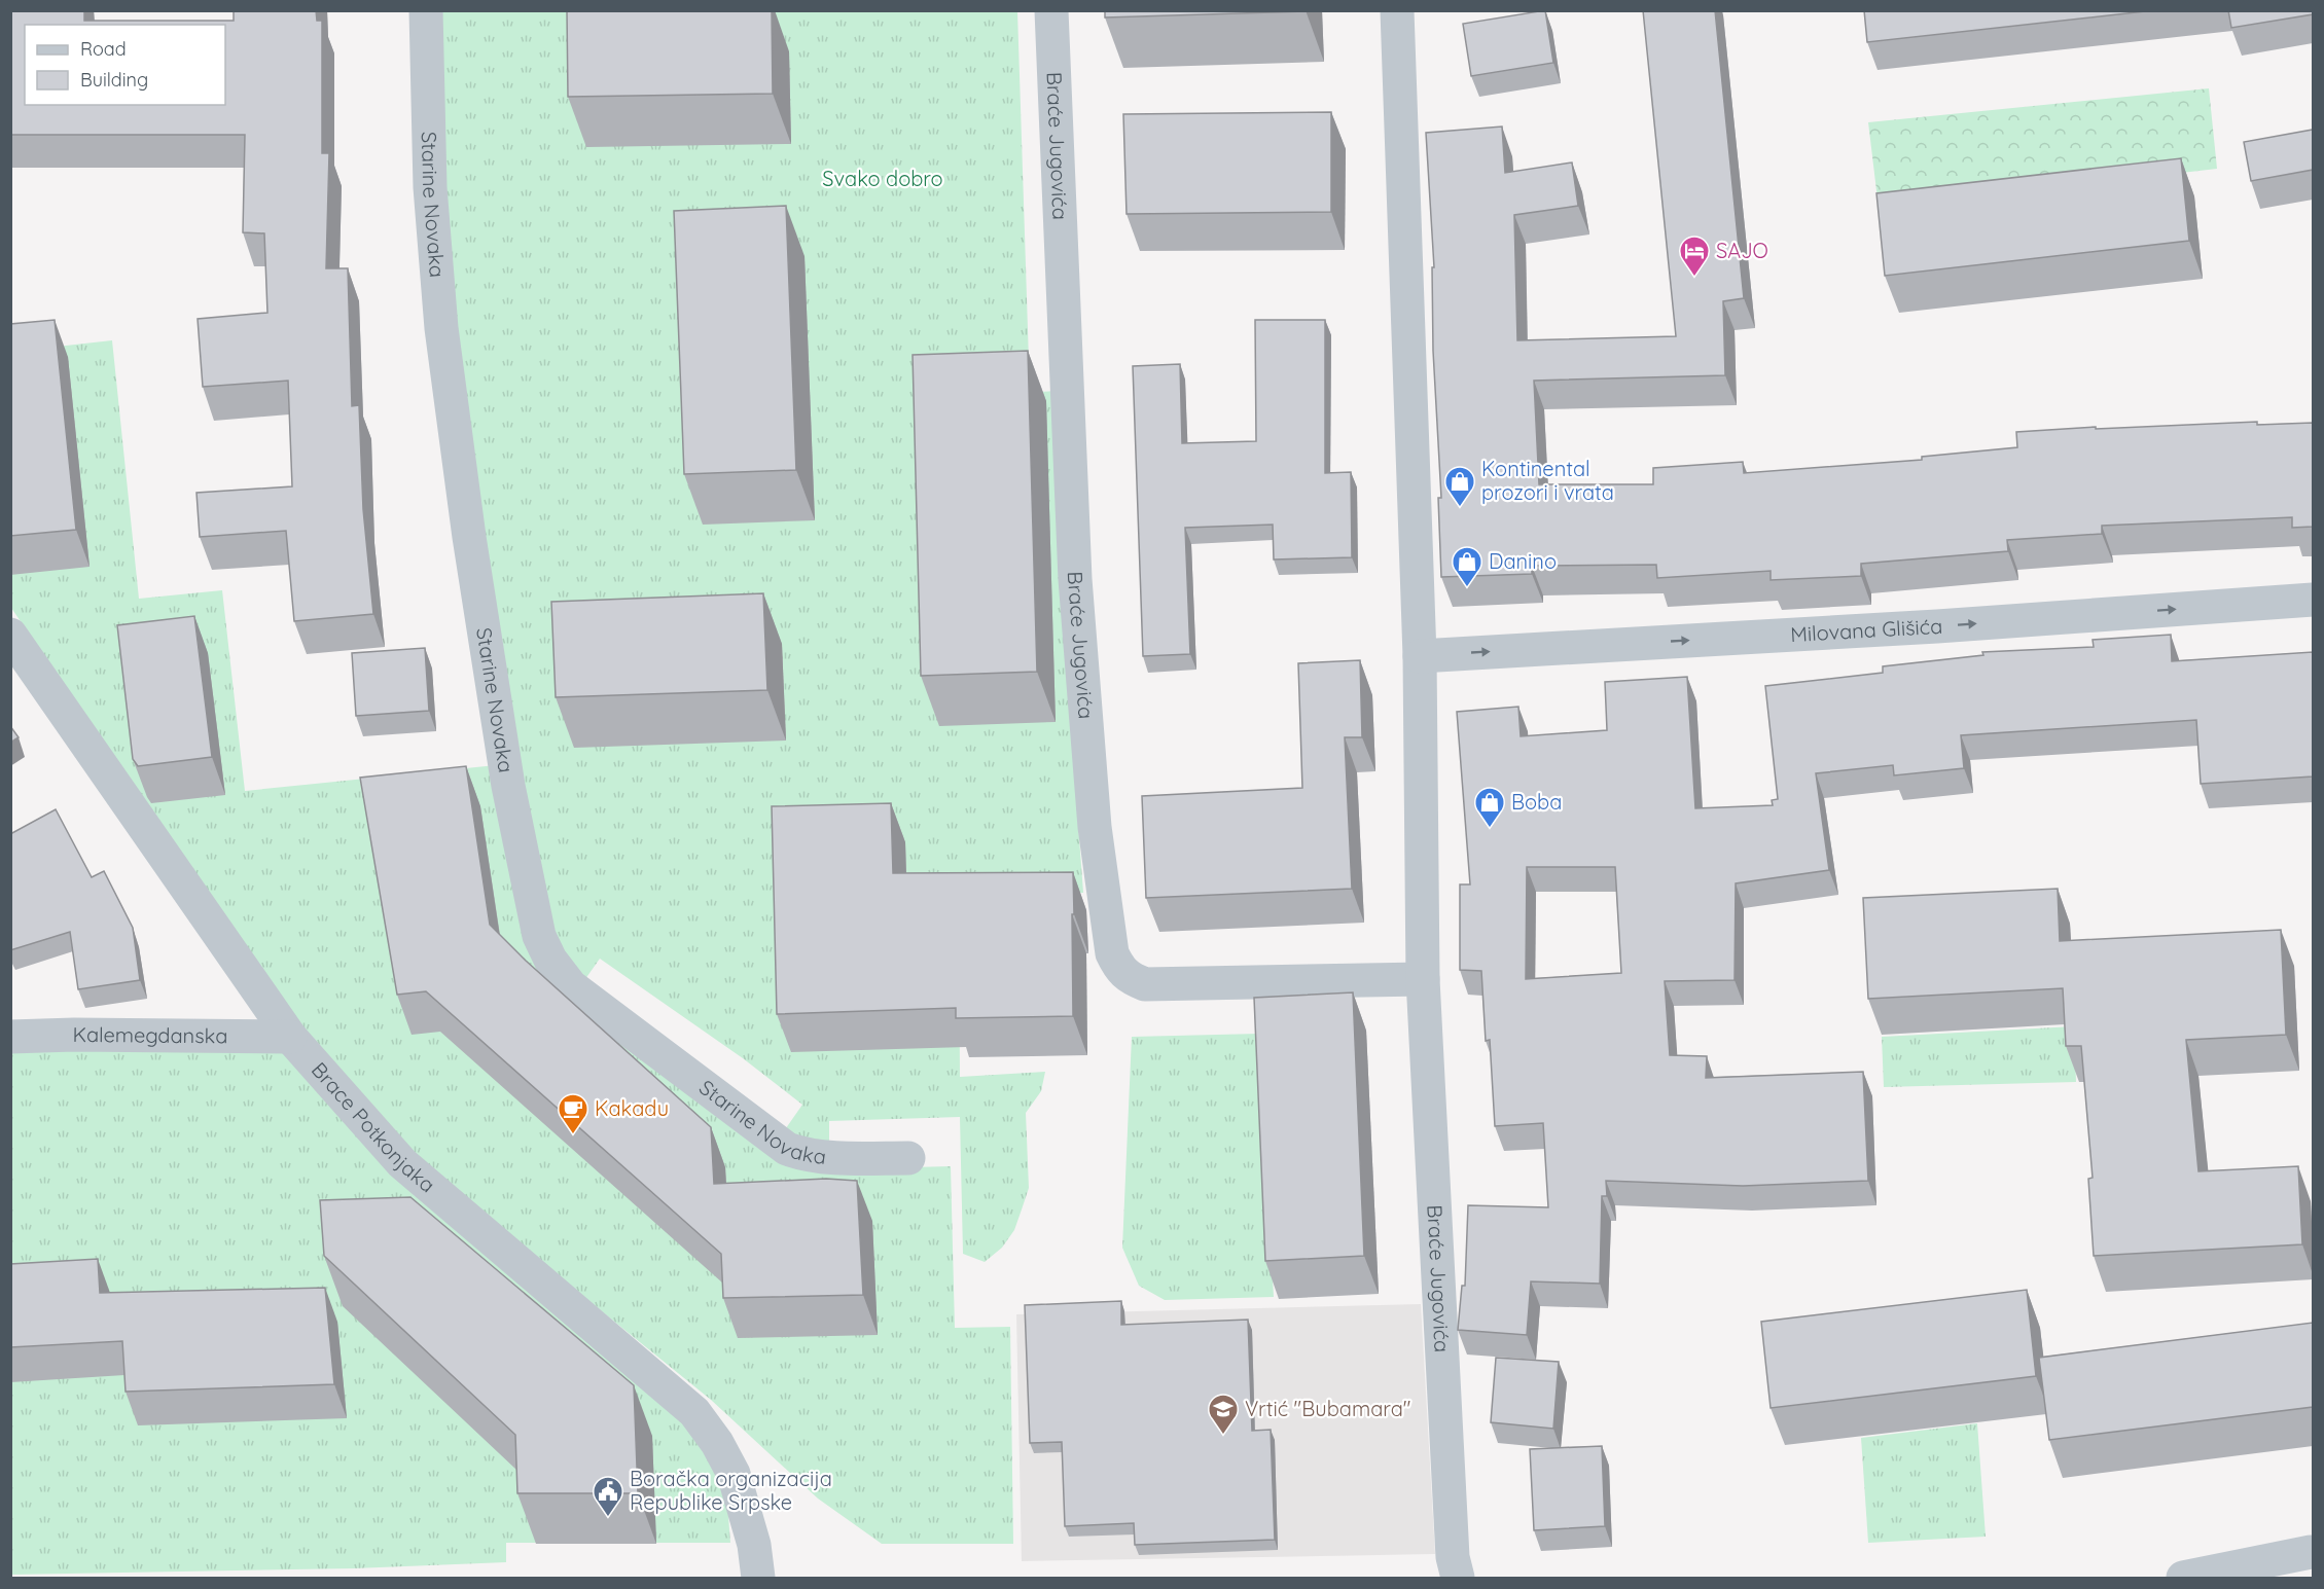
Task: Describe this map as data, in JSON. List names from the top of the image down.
{
  "streets": {
    "street": [
      "Braće Jugovića",
      "Starine Novaka",
      "Milovana Glišića",
      "Kalemegdanska",
      "Brace Potkonjaka"
    ]
  },
  "crossings": [
    ["Braće Jugovića", "Milovana Glišića"],
    ["Kalemegdanska", "Brace Potkonjaka"]
  ],
  "one_way": ["Milovana Glišića"],
  "parks": ["Svako dobro"],
  "places": {
    "hotel": ["SAJO"],
    "shop": ["Kontinental prozori i vrata", "Danino", "Boba"],
    "cafe": ["Kakadu"],
    "school or university": ["Vrtić \"Bubamara\""],
    "public building": ["Boračka organizacija Republike Srpske"]
  },
  "legend": ["Road", "Building"]
}
